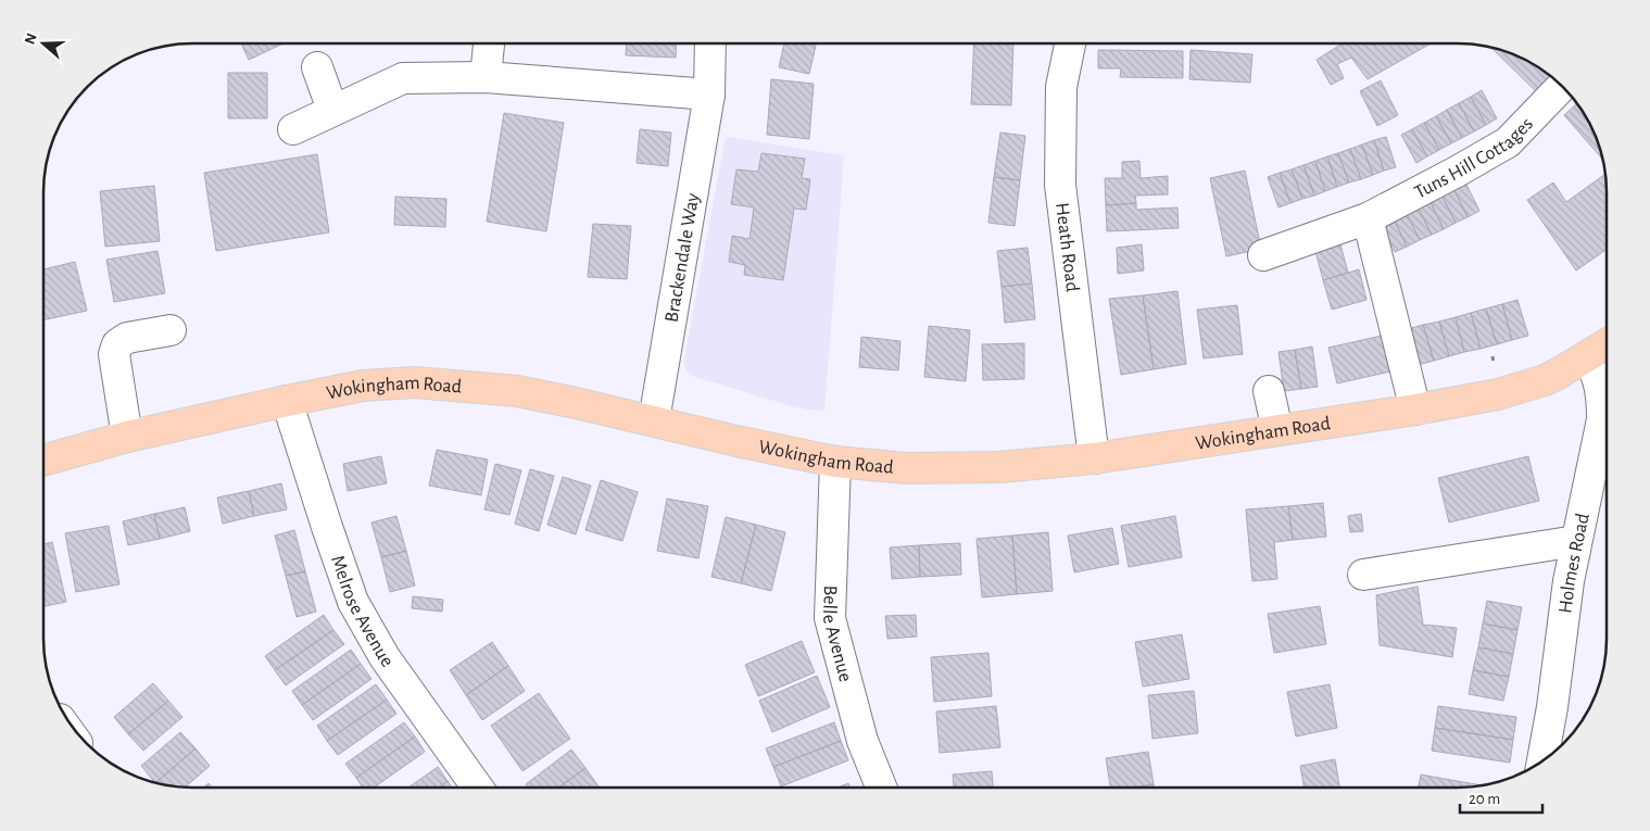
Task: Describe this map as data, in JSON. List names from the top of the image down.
{
  "streets": {
    "main road": ["Wokingham Road"],
    "street": [
      "Tuns Hill Cottages",
      "Heath Road",
      "Brackendale Way",
      "Holmes Road",
      "Melrose Avenue",
      "Belle Avenue"
    ]
  },
  "crossings": [
    ["Heath Road", "Wokingham Road"],
    ["Brackendale Way", "Wokingham Road"],
    ["Wokingham Road", "Holmes Road"],
    ["Wokingham Road", "Melrose Avenue"],
    ["Wokingham Road", "Belle Avenue"]
  ],
  "scale_bar": "20 m",
  "north": "left"
}
